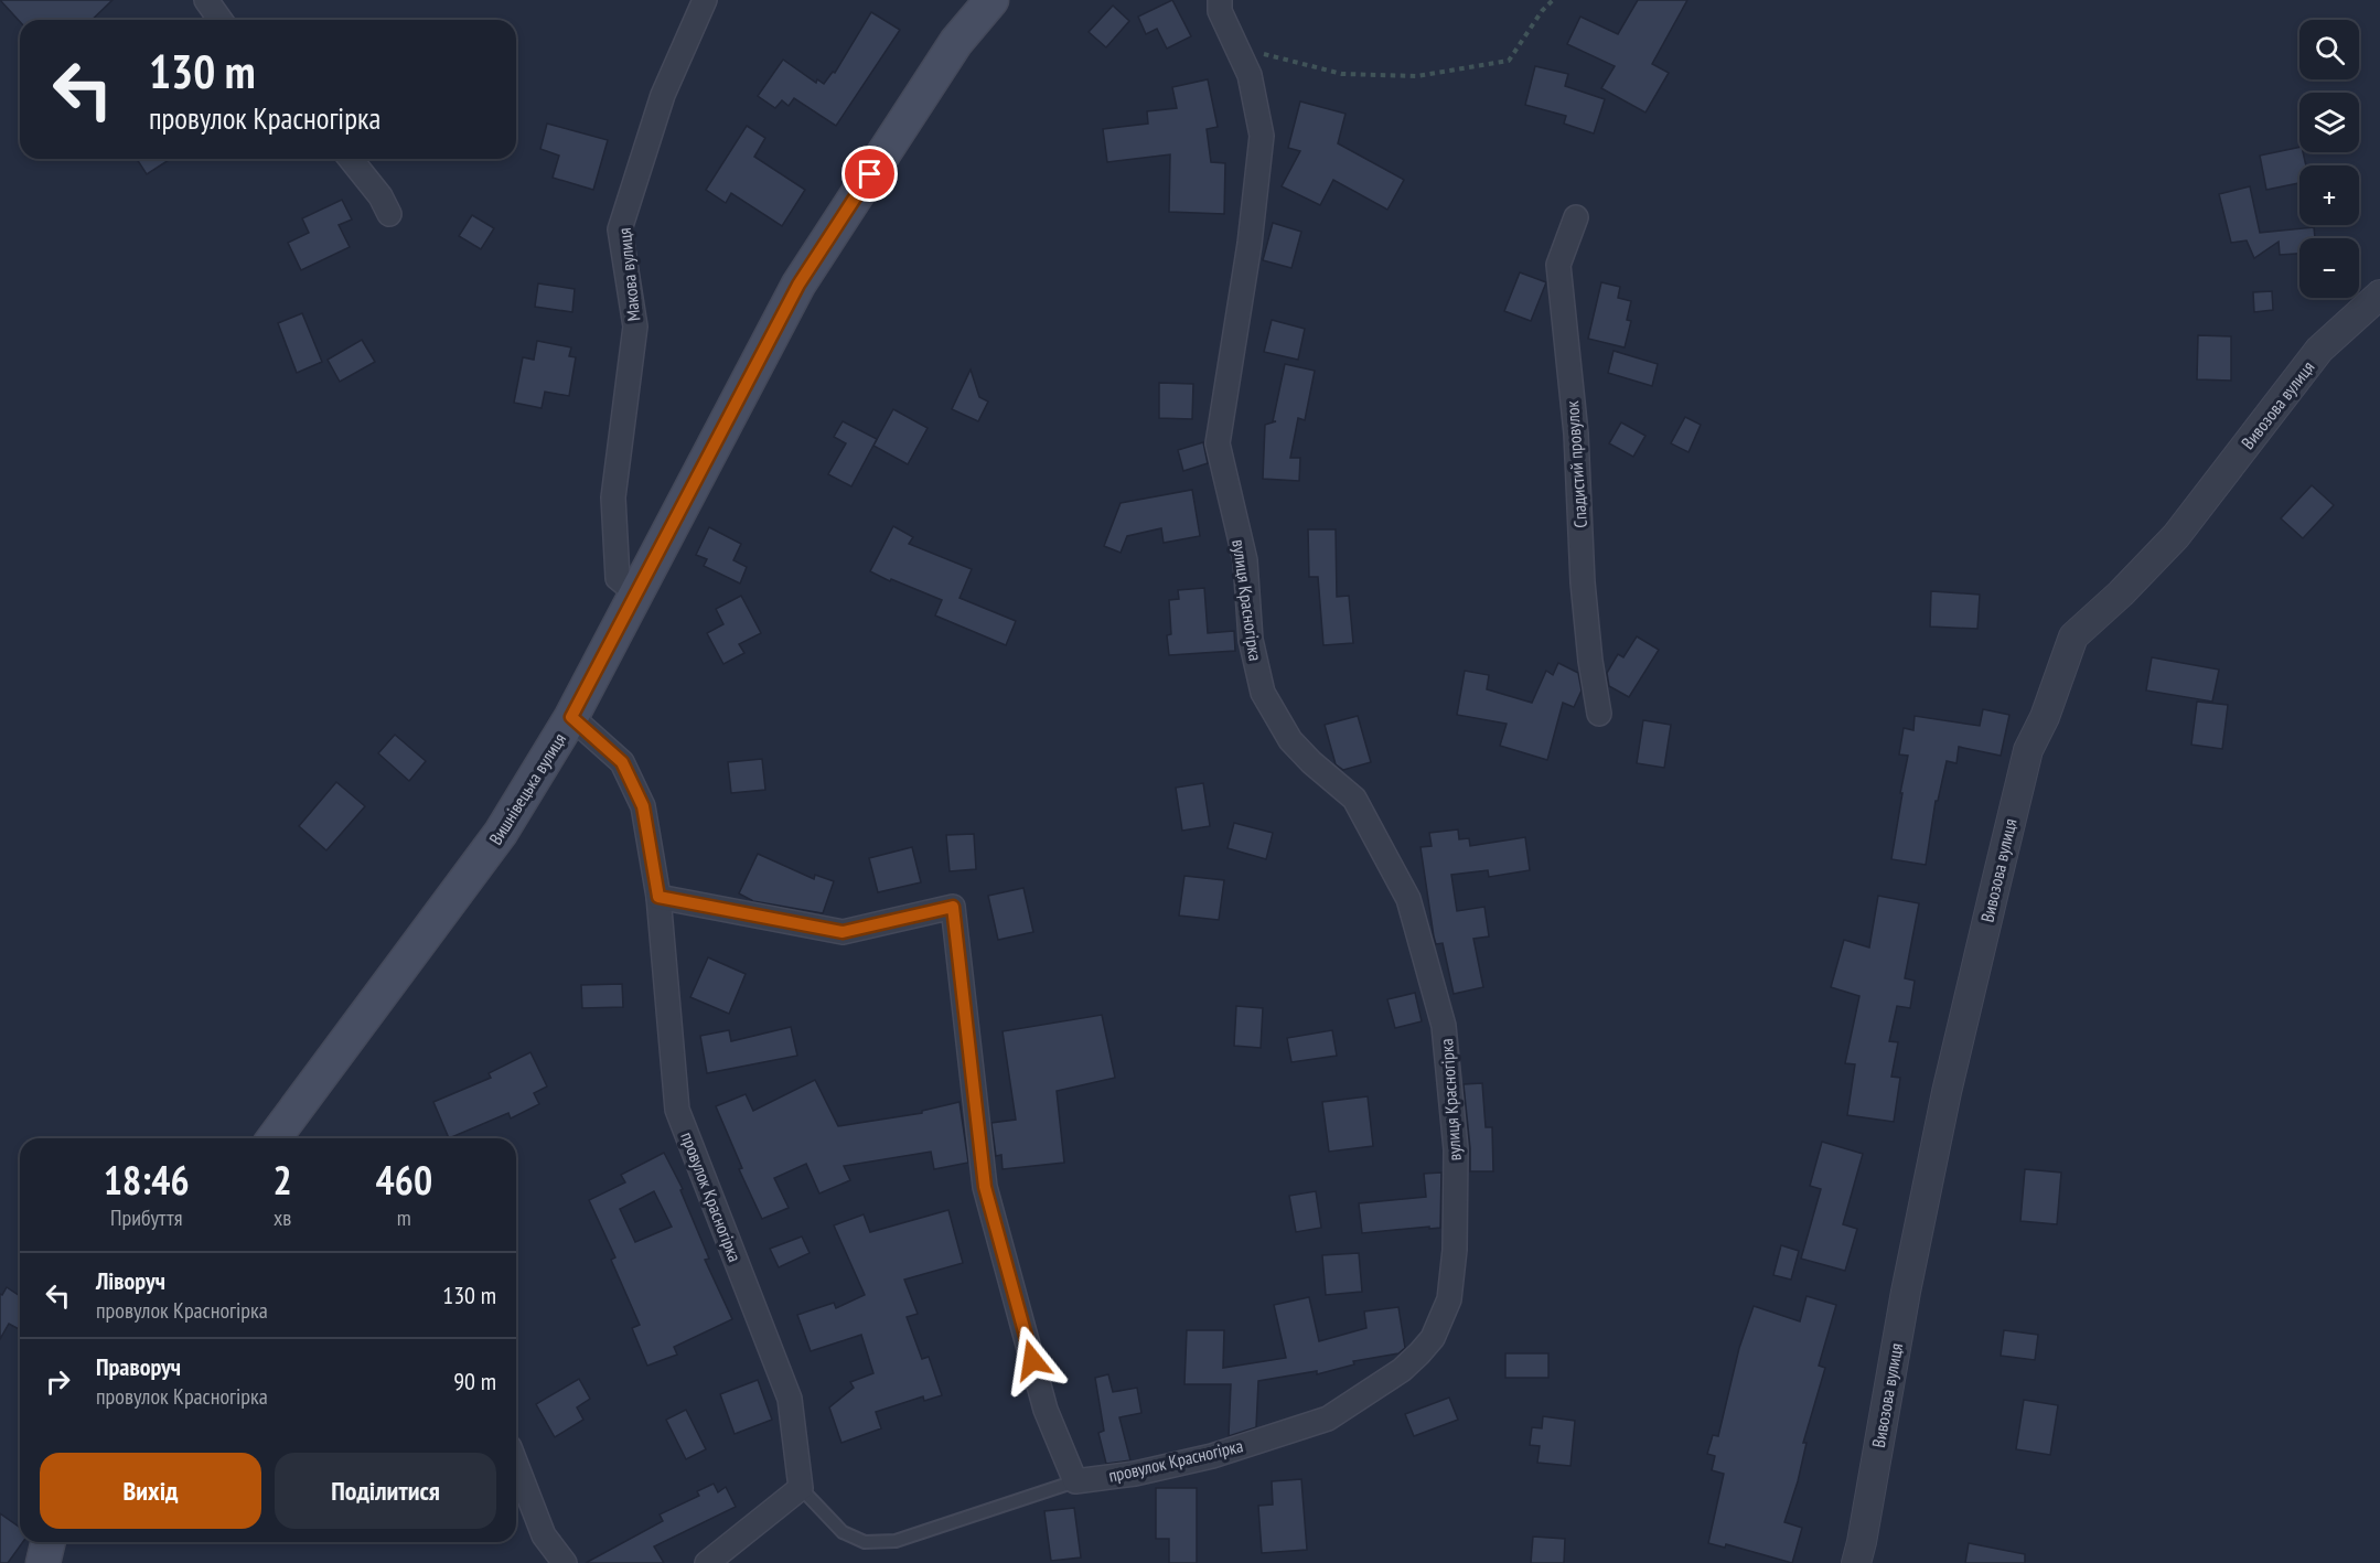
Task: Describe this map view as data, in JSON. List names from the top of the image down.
{
  "streets": {
    "main road": ["Вишнівецька вулиця"],
    "street": [
      "Макова вулиця",
      "Вивозова вулиця",
      "Спадистий провулок",
      "вулиця Красногірка",
      "провулок Красногірка"
    ]
  },
  "crossings": [
    ["Макова вулиця", "Вишнівецька вулиця"],
    ["вулиця Красногірка", "провулок Красногірка"],
    ["Вишнівецька вулиця", "провулок Красногірка"]
  ],
  "page": {
    "map_buttons": ["+", "−"],
    "turn": ["130 m", "провулок Красногірка"],
    "eta": [
      "18:46",
      "Прибуття",
      "2",
      "хв",
      "460",
      "m"
    ],
    "list": [
      {
        "name": "Ліворуч",
        "note": "провулок Красногірка",
        "value": "130 m"
      },
      {
        "name": "Праворуч",
        "note": "провулок Красногірка",
        "value": "90 m"
      }
    ],
    "buttons": ["Вихід", "Поділитися"]
  }
}
